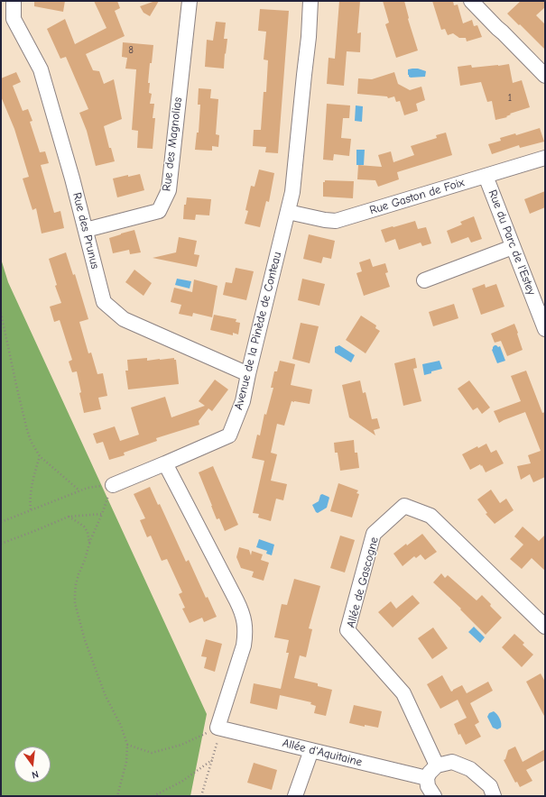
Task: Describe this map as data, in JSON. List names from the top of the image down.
{
  "streets": {
    "street": [
      "Rue des Magnolias",
      "Rue Gaston de Foix",
      "Rue des Prunus",
      "Rue du Parc de l'Estey",
      "Avenue de la Pinède de Conteau",
      "Allée de Gascogne",
      "Allée d'Aquitaine"
    ]
  },
  "crossings": [
    ["Rue des Magnolias", "Rue des Prunus"],
    ["Rue Gaston de Foix", "Rue du Parc de l'Estey"],
    ["Rue Gaston de Foix", "Avenue de la Pinède de Conteau"],
    ["Rue des Prunus", "Avenue de la Pinède de Conteau"]
  ],
  "house_numbers": ["8", "1"],
  "north": "bottom"
}
